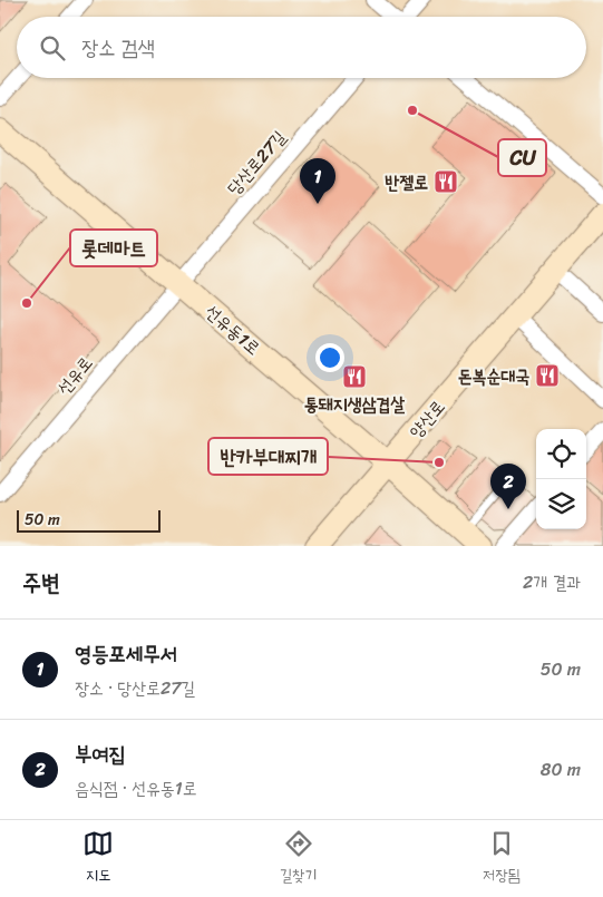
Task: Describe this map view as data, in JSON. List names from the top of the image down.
{
  "streets": {
    "street": [
      "당산로27길",
      "선유동1로",
      "선유로",
      "양산로"
    ]
  },
  "crossings": [
    ["당산로27길", "선유동1로"],
    ["당산로27길", "선유로"],
    ["선유동1로", "선유로"],
    ["선유동1로", "양산로"]
  ],
  "places": {
    "other": ["CU", "롯데마트", "반카부대찌개"],
    "restaurant": ["반젤로", "돈복순대국", "통돼지생삼겹살"]
  },
  "scale_bar": "50 m",
  "page": {
    "search": "장소 검색",
    "pins": ["1", "2"],
    "scale": "50 m",
    "heading": ["주변", "2개 결과"],
    "list": [
      {
        "mark": "1",
        "name": "영등포세무서",
        "note": "장소 · 당산로27길",
        "value": "50 m"
      },
      {
        "mark": "2",
        "name": "부여집",
        "note": "음식점 · 선유동1로",
        "value": "80 m"
      }
    ],
    "nav": ["지도", "길찾기", "저장됨"]
  }
}
